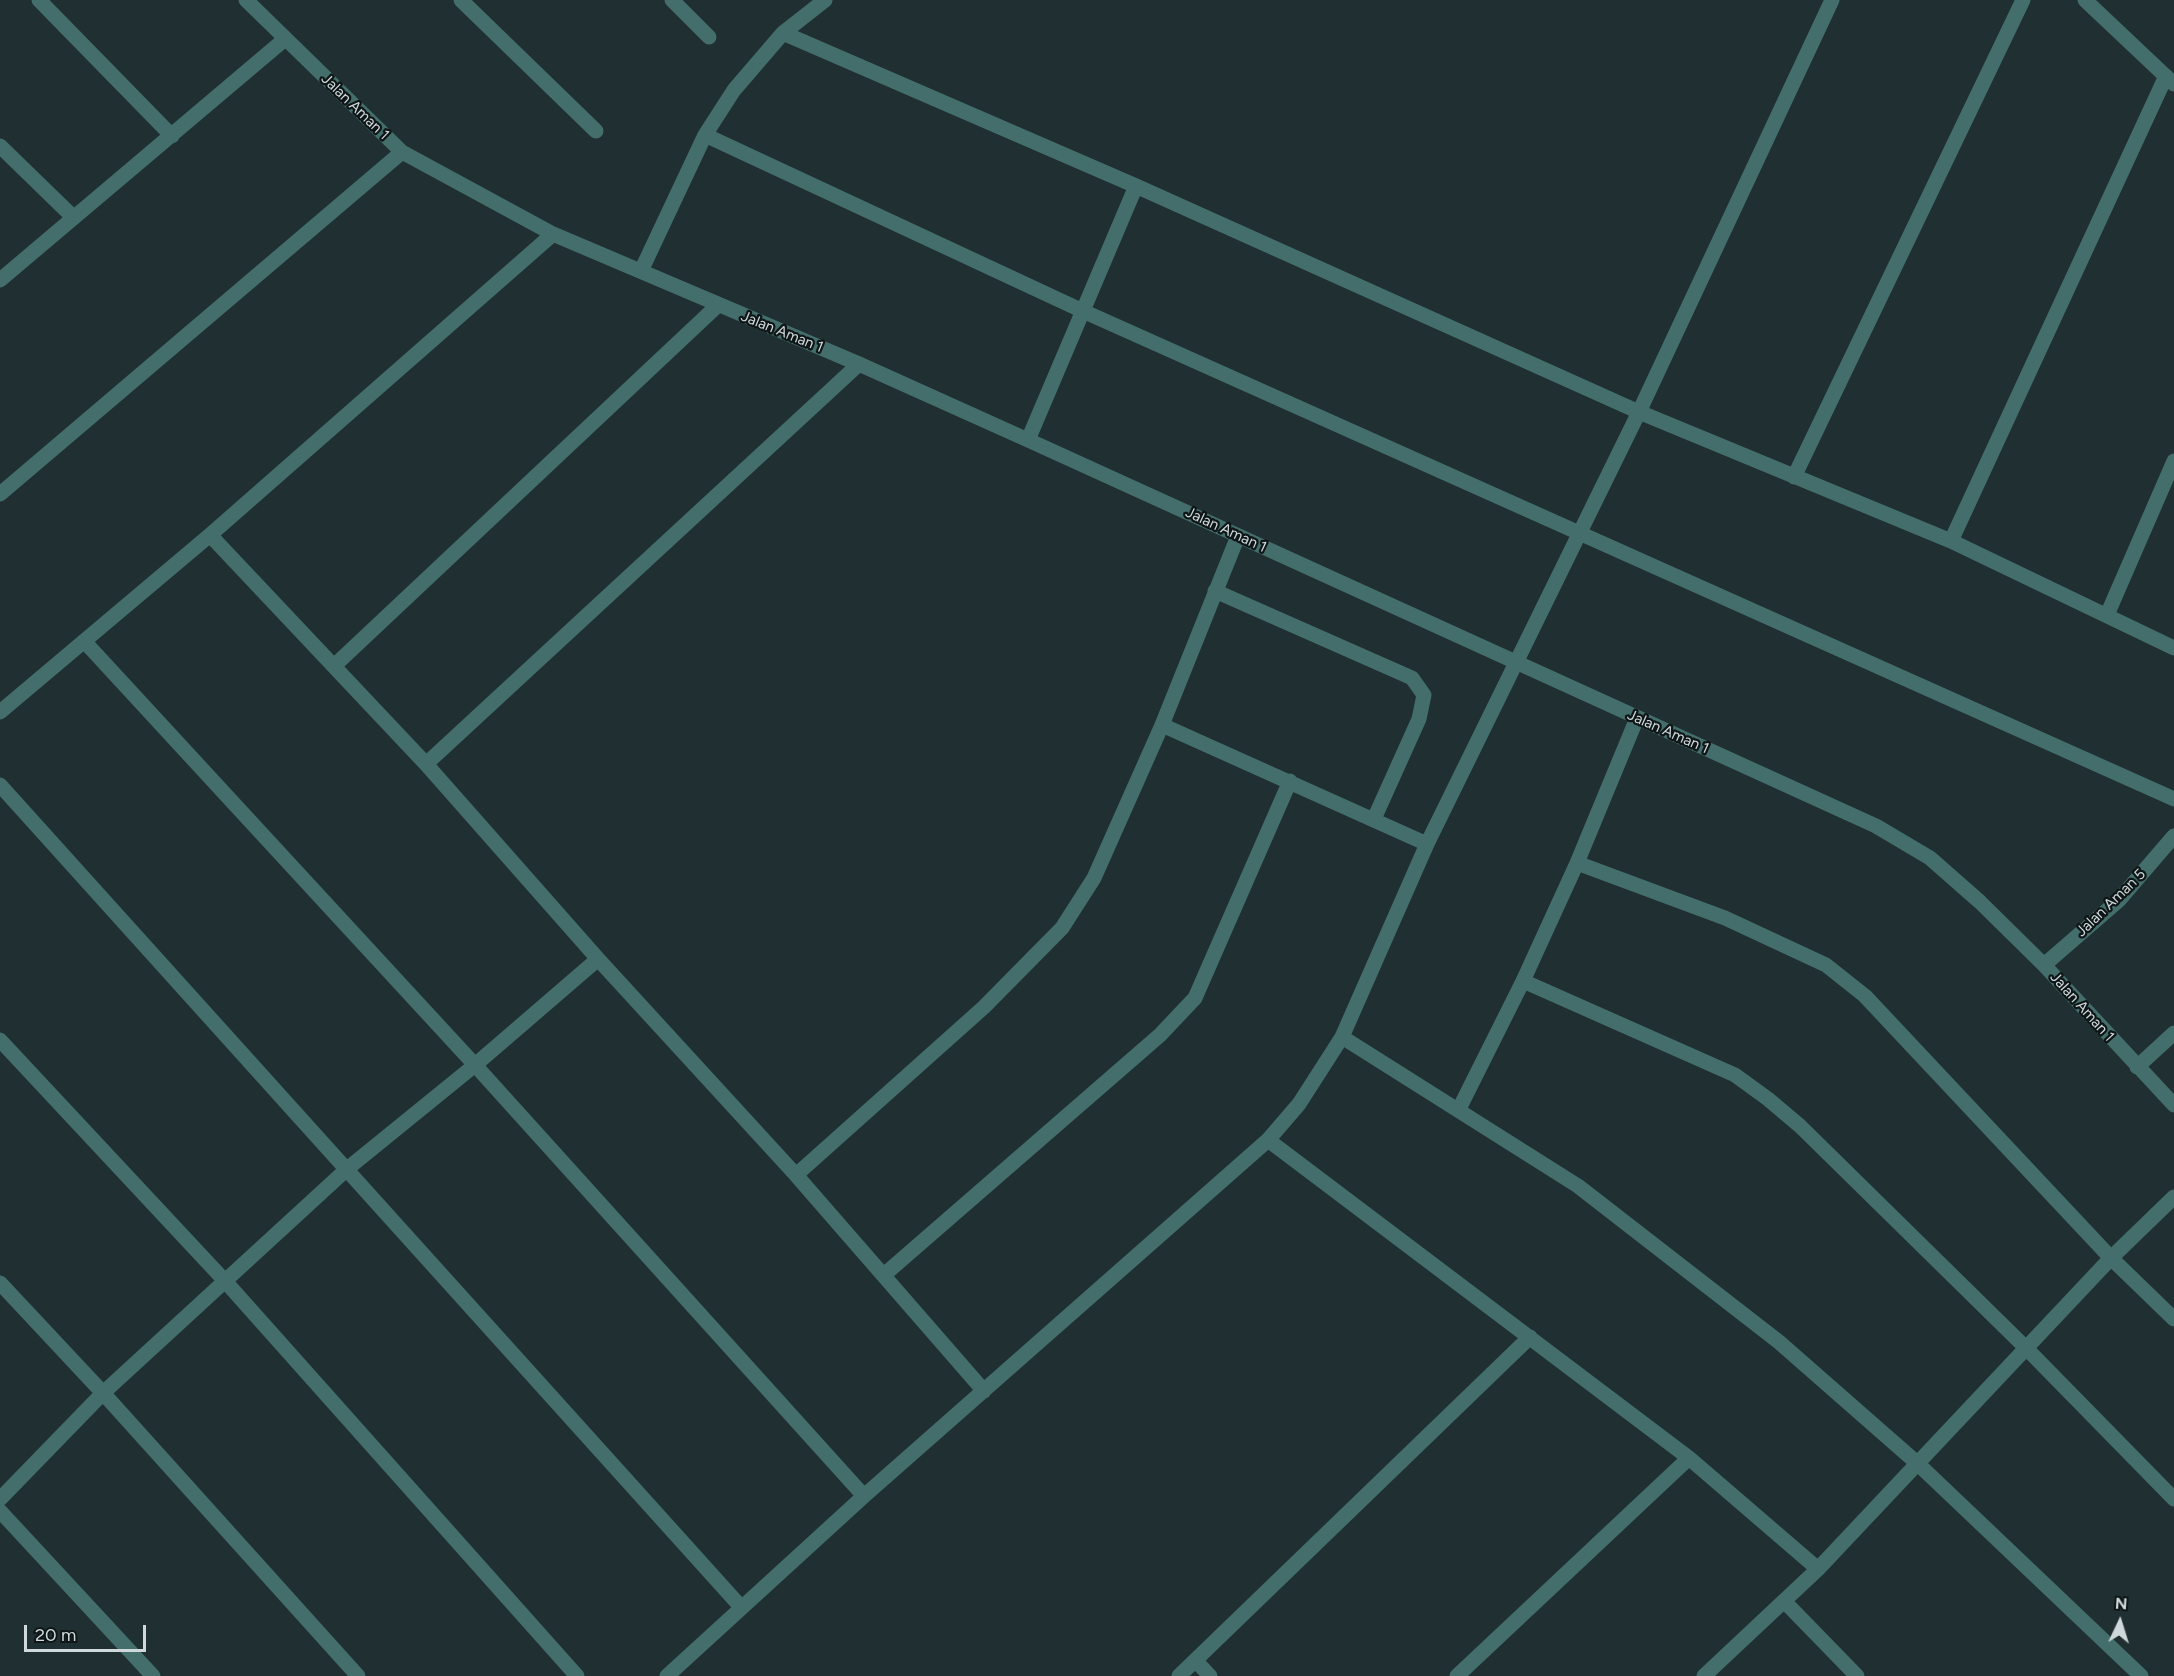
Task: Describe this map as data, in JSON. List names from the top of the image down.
{
  "streets": {
    "street": ["Jalan Aman 1", "Jalan Aman 5"]
  },
  "crossings": [
    ["Jalan Aman 1", "Jalan Aman 5"]
  ],
  "scale_bar": "20 m",
  "north": "top"
}
